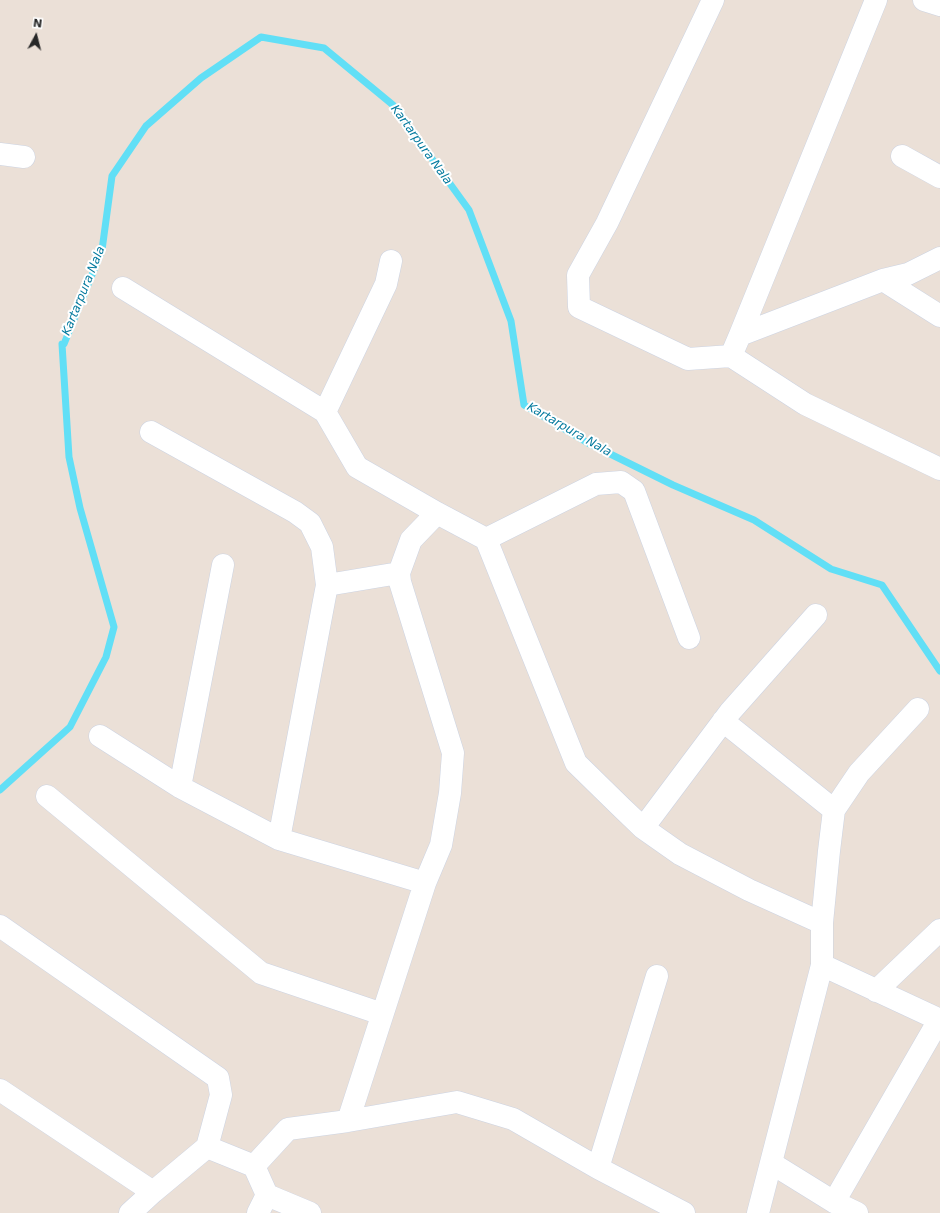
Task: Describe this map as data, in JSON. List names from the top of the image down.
{
  "water": ["Kartarpura Nala"],
  "north": "top"
}
